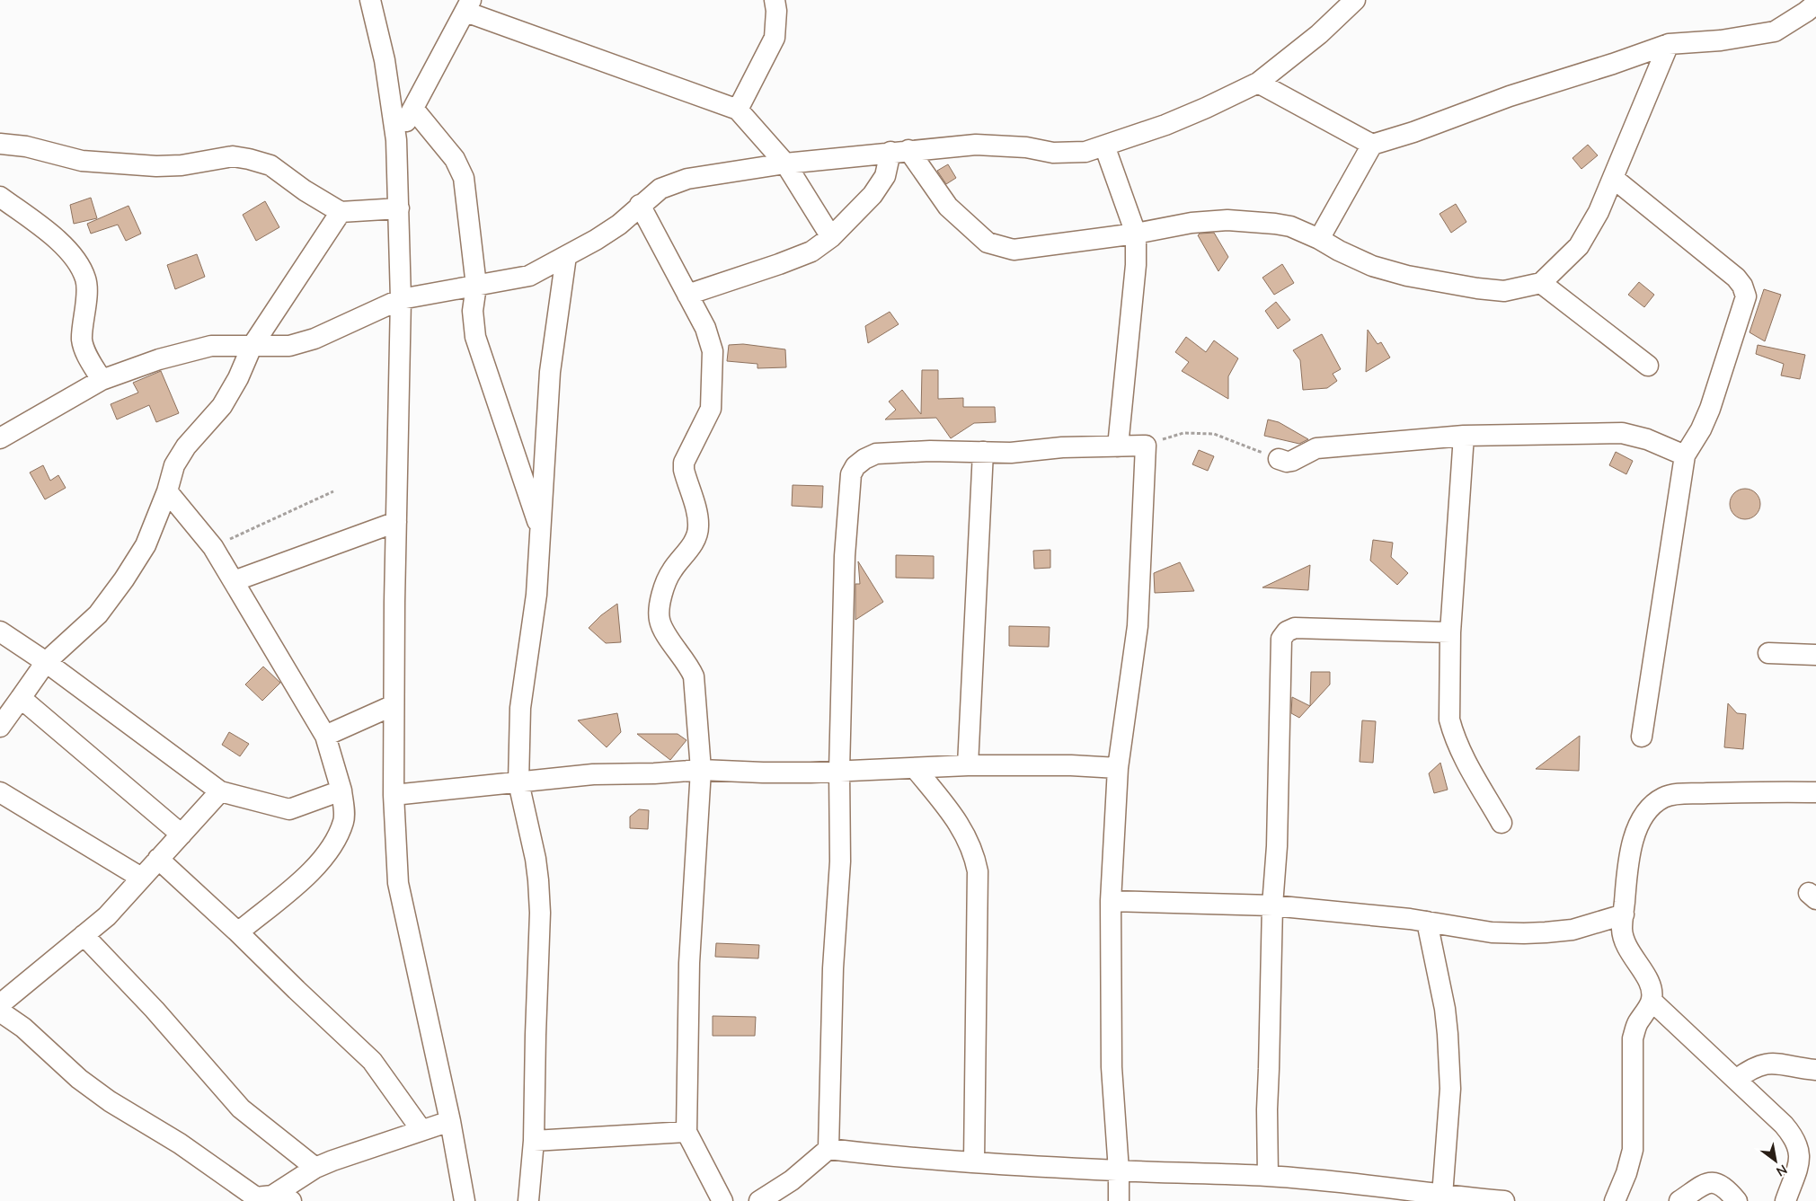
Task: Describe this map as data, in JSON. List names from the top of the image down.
{
  "north": "bottom right"
}
